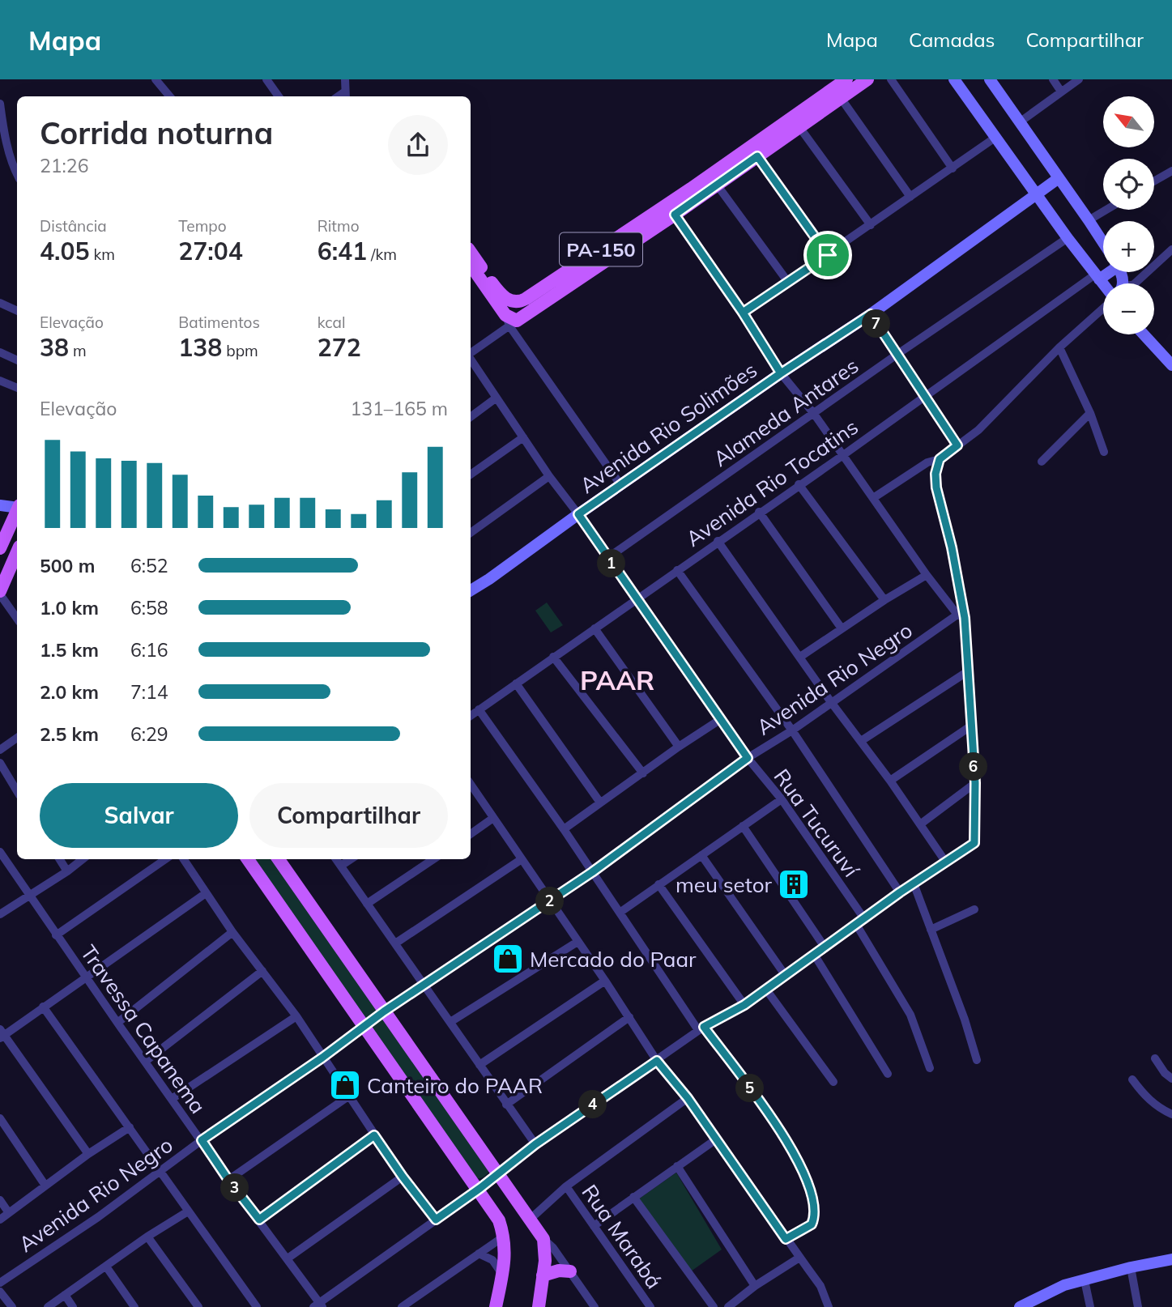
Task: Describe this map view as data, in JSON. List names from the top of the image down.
{
  "streets": {
    "main road": ["PA-150", "Avenida Rio Solimões"],
    "street": [
      "Alameda Antares",
      "Avenida Rio Tocatins",
      "Avenida Rio Negro",
      "Rua Tucuruví",
      "Travessa Capanema",
      "Rua Marabá"
    ]
  },
  "crossings": [
    ["Alameda Antares", "Rua Tucuruví"],
    ["Avenida Rio Solimões", "Rua Tucuruví"],
    ["Avenida Rio Tocatins", "Rua Tucuruví"],
    ["Avenida Rio Negro", "Rua Tucuruví"],
    ["Avenida Rio Negro", "Travessa Capanema"]
  ],
  "districts": ["PAAR"],
  "places": {
    "building": ["meu setor"],
    "shop": ["Mercado do Paar", "Canteiro do PAAR"]
  },
  "north": "top left",
  "page": {
    "header": "Mapa",
    "nav": ["Mapa", "Camadas", "Compartilhar"],
    "map_buttons": ["+", "−"],
    "heading": ["Corrida noturna", "21:26"],
    "stats": [
      ["Distância", "4.05 km"],
      ["Tempo", "27:04"],
      ["Ritmo", "6:41 /km"],
      ["Elevação", "38 m"],
      ["Batimentos", "138 bpm"],
      ["kcal", "272"]
    ],
    "pins": [
      "7",
      "1",
      "6",
      "2",
      "5",
      "4",
      "3"
    ],
    "chart": ["Elevação", "131–165 m"],
    "list": [
      {
        "name": "500 m",
        "note": "6:52"
      },
      {
        "name": "1.0 km",
        "note": "6:58"
      },
      {
        "name": "1.5 km",
        "note": "6:16"
      },
      {
        "name": "2.0 km",
        "note": "7:14"
      },
      {
        "name": "2.5 km",
        "note": "6:29"
      }
    ],
    "buttons": ["Salvar", "Compartilhar"]
  }
}
